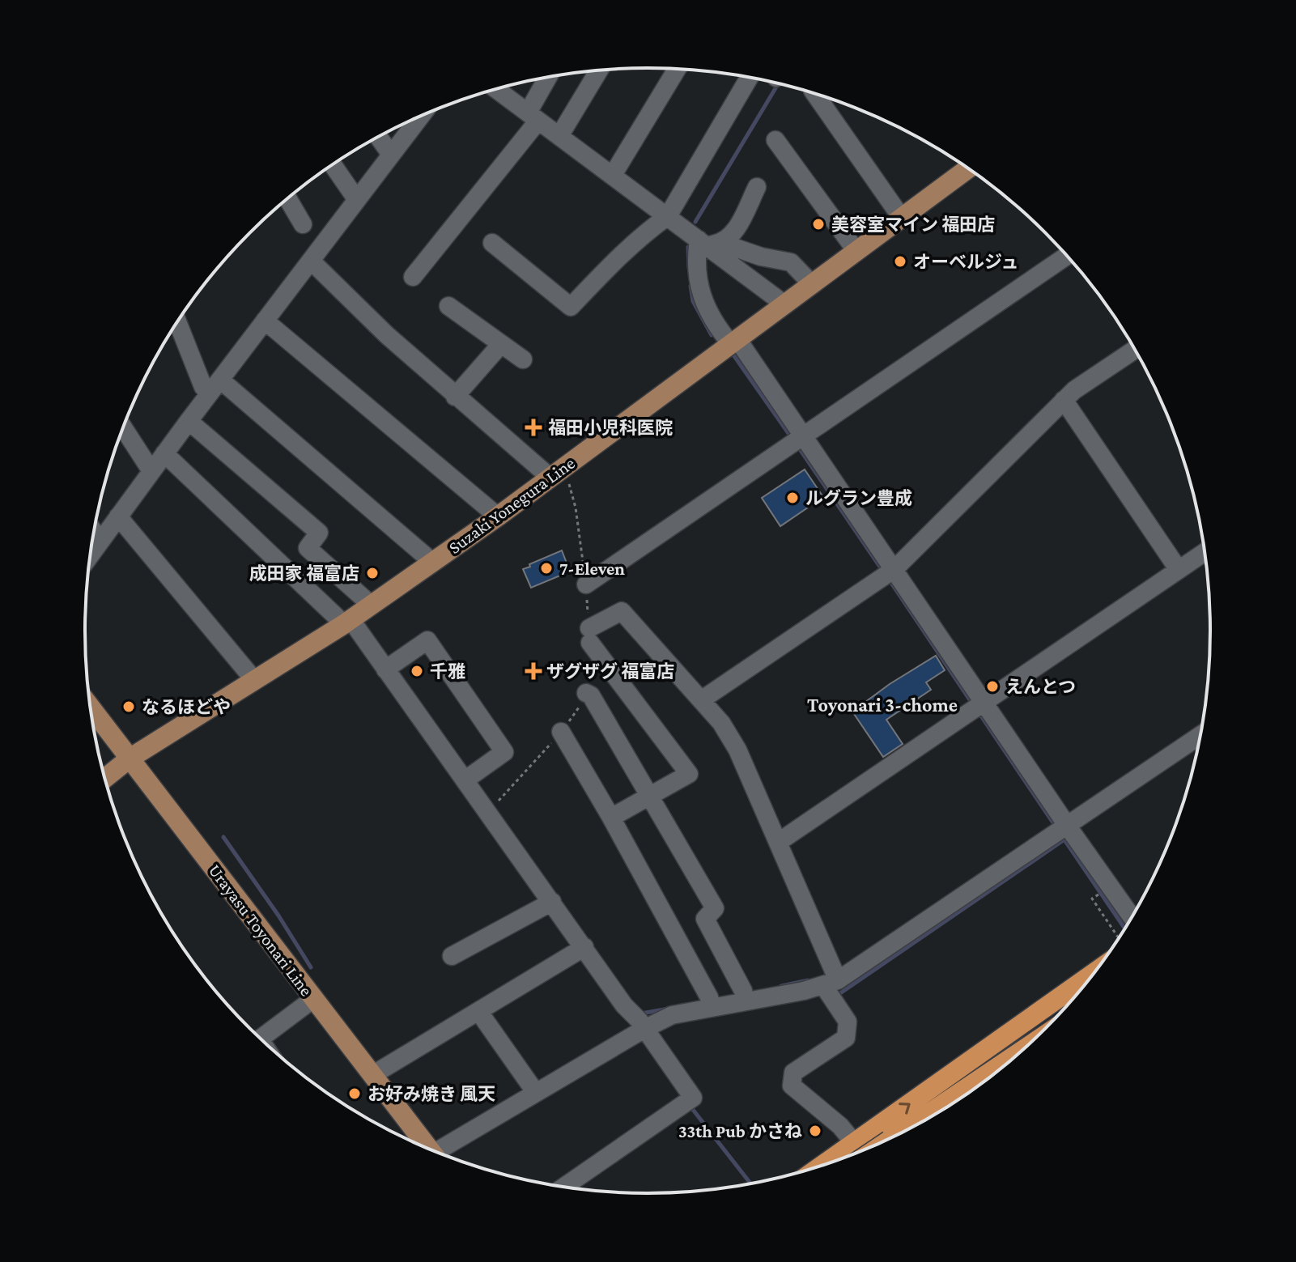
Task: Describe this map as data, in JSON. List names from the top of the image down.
{
  "streets": {
    "main road": ["Suzaki Yonegura Line", "Urayasu Toyonari Line"]
  },
  "crossings": [
    ["Suzaki Yonegura Line", "Urayasu Toyonari Line"]
  ],
  "districts": ["Toyonari 3-chome"],
  "places": {
    "other": [
      "美容室マイン 福田店",
      "オーベルジュ",
      "ルグラン豊成",
      "7-Eleven",
      "成田家 福富店",
      "千雅",
      "えんとつ",
      "なるほどや",
      "お好み焼き 風天",
      "33th Pub かさね"
    ],
    "health": ["福田小児科医院", "ザグザグ 福富店"]
  }
}
